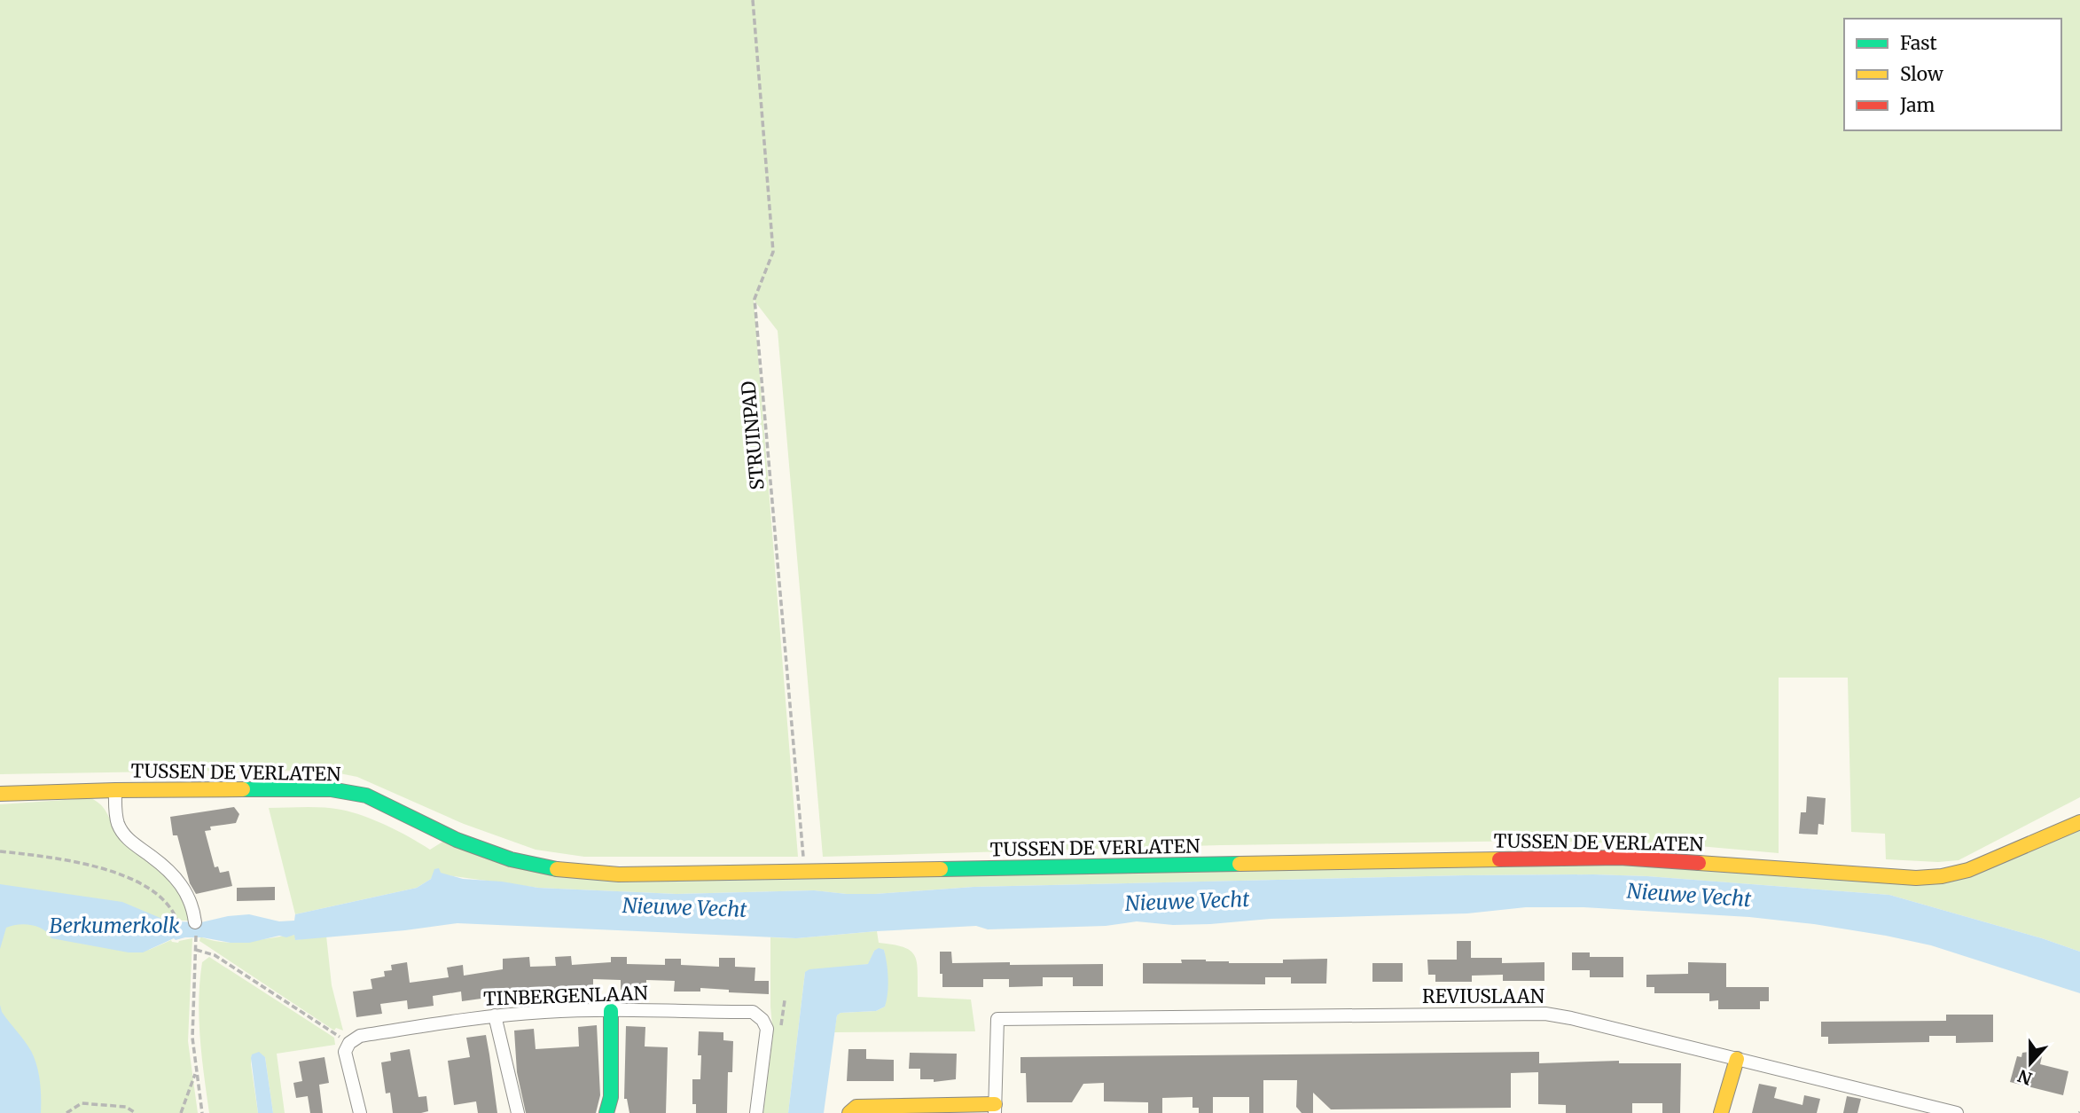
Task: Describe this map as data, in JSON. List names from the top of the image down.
{
  "streets": {
    "street": ["TUSSEN DE VERLATEN", "TINBERGENLAAN", "REVIUSLAAN"],
    "path": ["STRUINPAD"]
  },
  "crossings": [
    ["STRUINPAD", "TUSSEN DE VERLATEN"]
  ],
  "water": ["Nieuwe Vecht", "Berkumerkolk"],
  "legend": ["Fast", "Slow", "Jam"],
  "north": "bottom"
}
